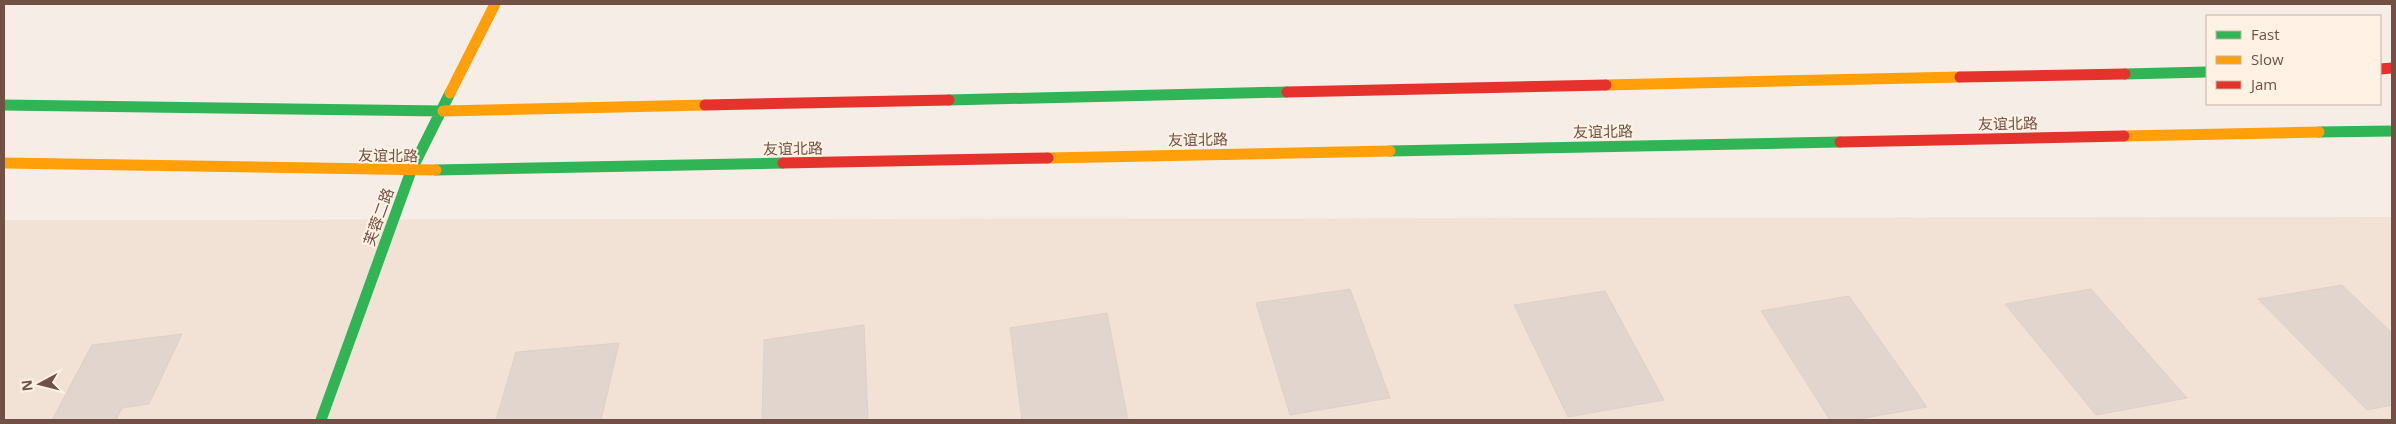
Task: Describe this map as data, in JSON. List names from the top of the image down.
{
  "streets": {
    "main road": ["友谊北路", "芙蓉二路"]
  },
  "crossings": [
    ["友谊北路", "芙蓉二路"]
  ],
  "legend": ["Fast", "Slow", "Jam"],
  "north": "left"
}
